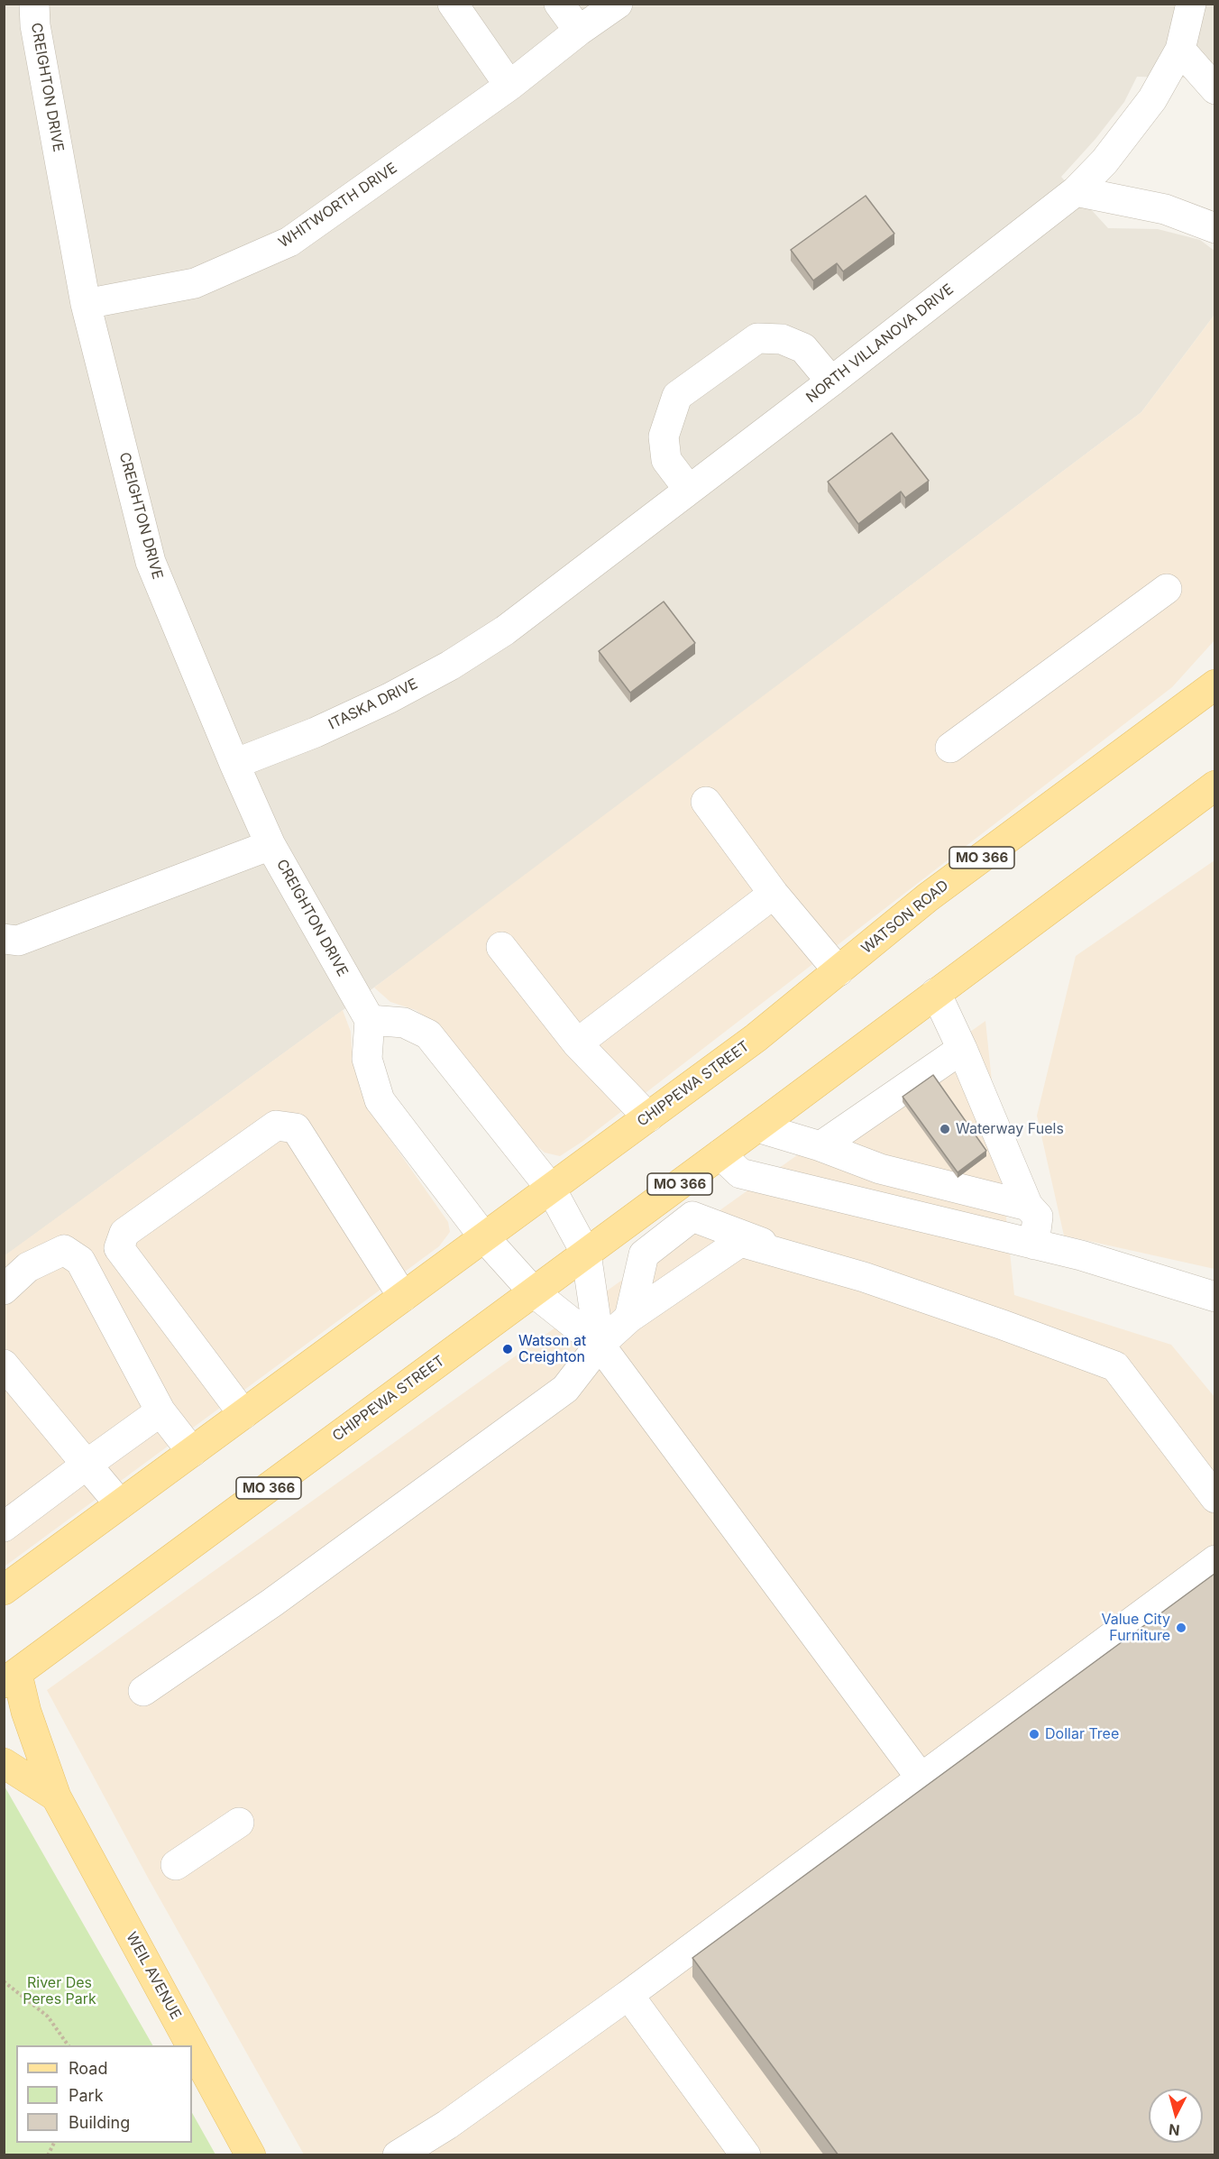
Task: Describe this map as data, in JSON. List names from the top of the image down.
{
  "streets": {
    "main road": [
      "MO 366",
      "WATSON ROAD",
      "CHIPPEWA STREET",
      "WEIL AVENUE"
    ],
    "street": [
      "CREIGHTON DRIVE",
      "WHITWORTH DRIVE",
      "NORTH VILLANOVA DRIVE",
      "ITASKA DRIVE"
    ]
  },
  "crossings": [
    ["CREIGHTON DRIVE", "WHITWORTH DRIVE"],
    ["CREIGHTON DRIVE", "ITASKA DRIVE"],
    ["NORTH VILLANOVA DRIVE", "ITASKA DRIVE"],
    ["MO 366", "CHIPPEWA STREET"],
    ["WATSON ROAD", "CHIPPEWA STREET"],
    ["CHIPPEWA STREET", "WEIL AVENUE"]
  ],
  "parks": ["River Des Peres Park"],
  "places": [
    "Waterway Fuels",
    "Watson at Creighton",
    "Value City Furniture",
    "Dollar Tree"
  ],
  "legend": ["Road", "Park", "Building"],
  "north": "bottom"
}
